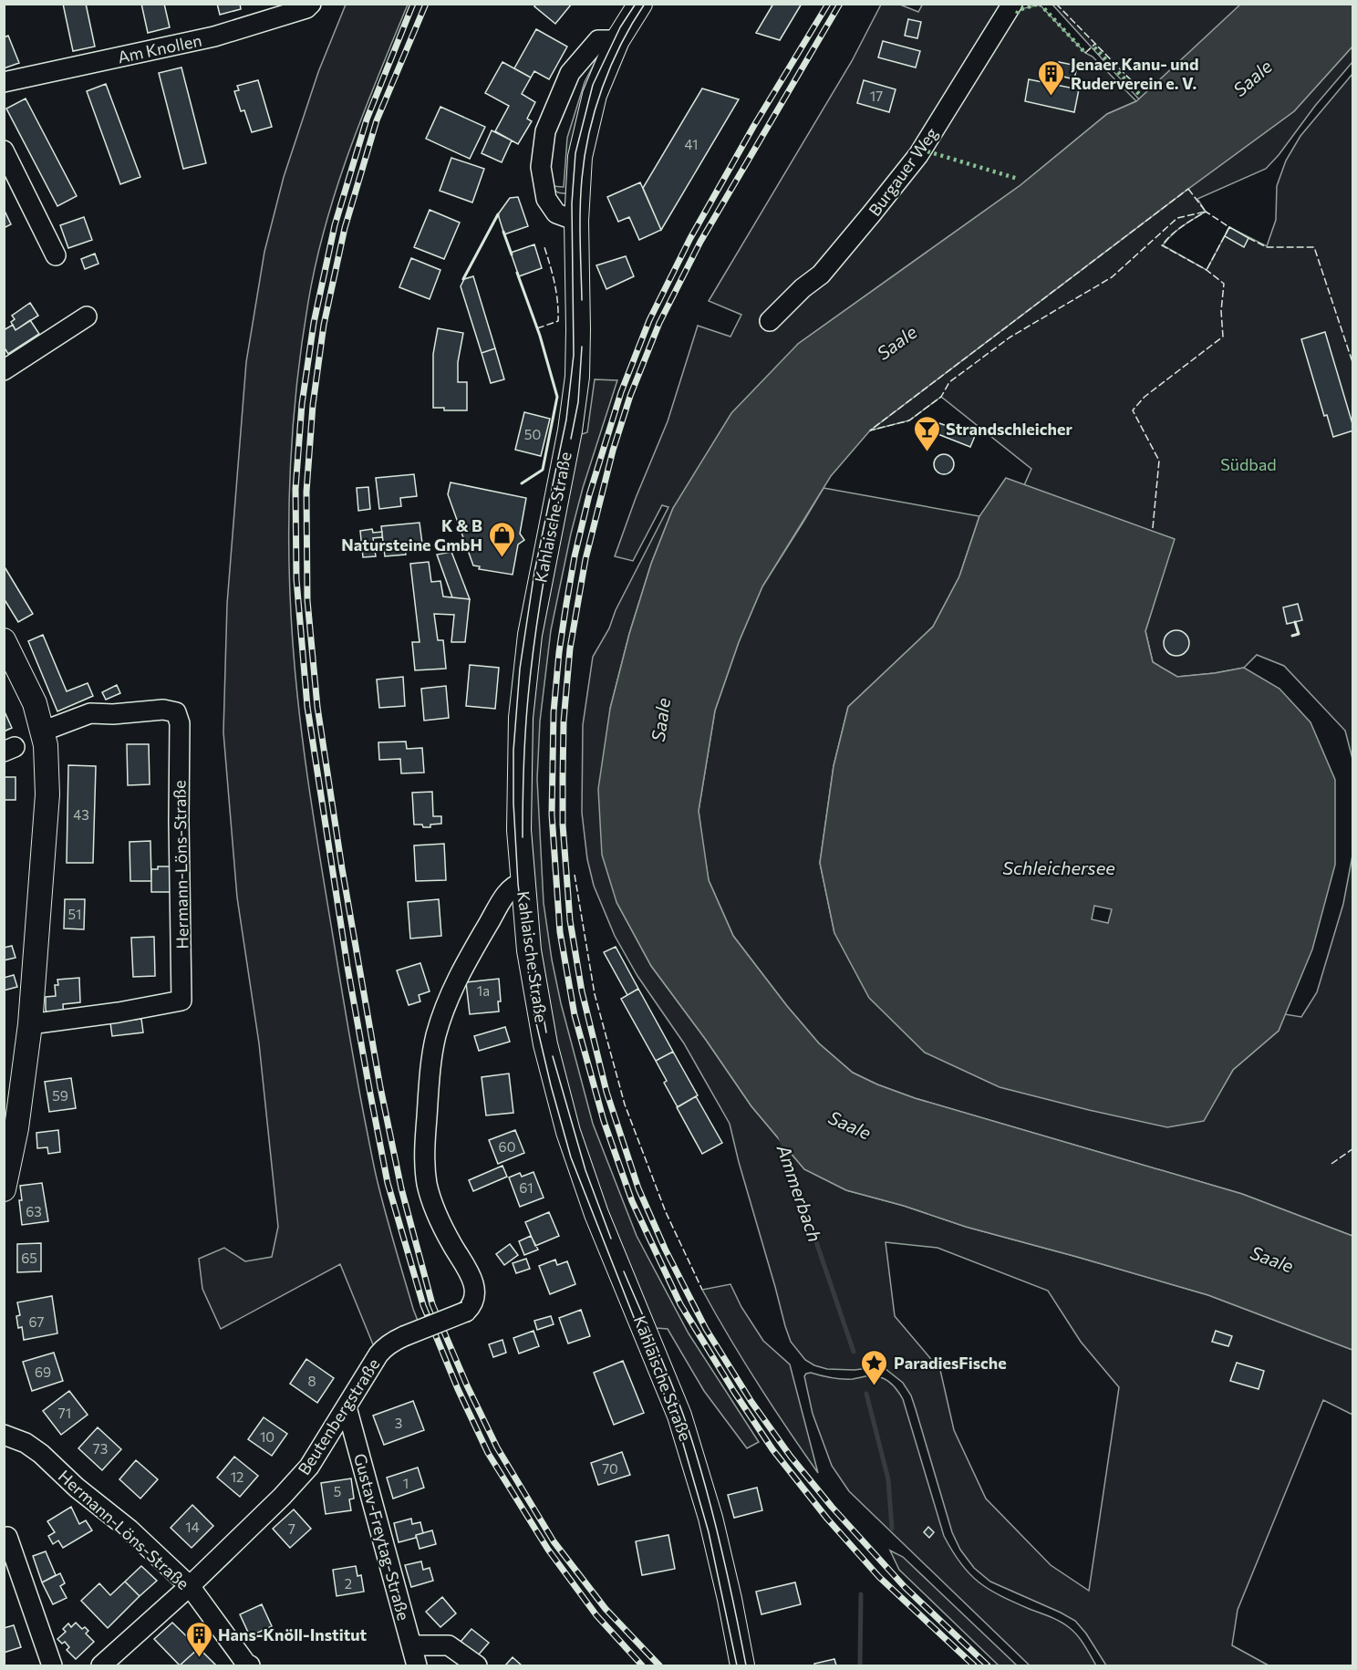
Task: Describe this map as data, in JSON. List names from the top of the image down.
{
  "streets": {
    "main road": ["Kahlaische Straße"],
    "street": [
      "Am Knollen",
      "Burgauer Weg",
      "Hermann-Löns-Straße",
      "Beutenbergstraße",
      "Gustav-Freytag-Straße"
    ]
  },
  "crossings": [
    ["Kahlaische Straße", "Beutenbergstraße"],
    ["Hermann-Löns-Straße", "Beutenbergstraße"],
    ["Beutenbergstraße", "Gustav-Freytag-Straße"]
  ],
  "water": ["Saale", "Schleichersee", "Ammerbach"],
  "parks": ["Südbad"],
  "places": {
    "building": ["Jenaer Kanu- und Ruderverein e. V.", "Hans-Knöll-Institut"],
    "bar": ["Strandschleicher"],
    "shop": ["K & B Natursteine GmbH"],
    "place": ["ParadiesFische"]
  },
  "house_numbers": [
    "17",
    "41",
    "50",
    "43",
    "51",
    "1a",
    "59",
    "60",
    "61",
    "63",
    "65",
    "67",
    "69",
    "8",
    "71",
    "3",
    "10",
    "73",
    "70",
    "12",
    "1",
    "5",
    "14",
    "7",
    "2"
  ]
}
